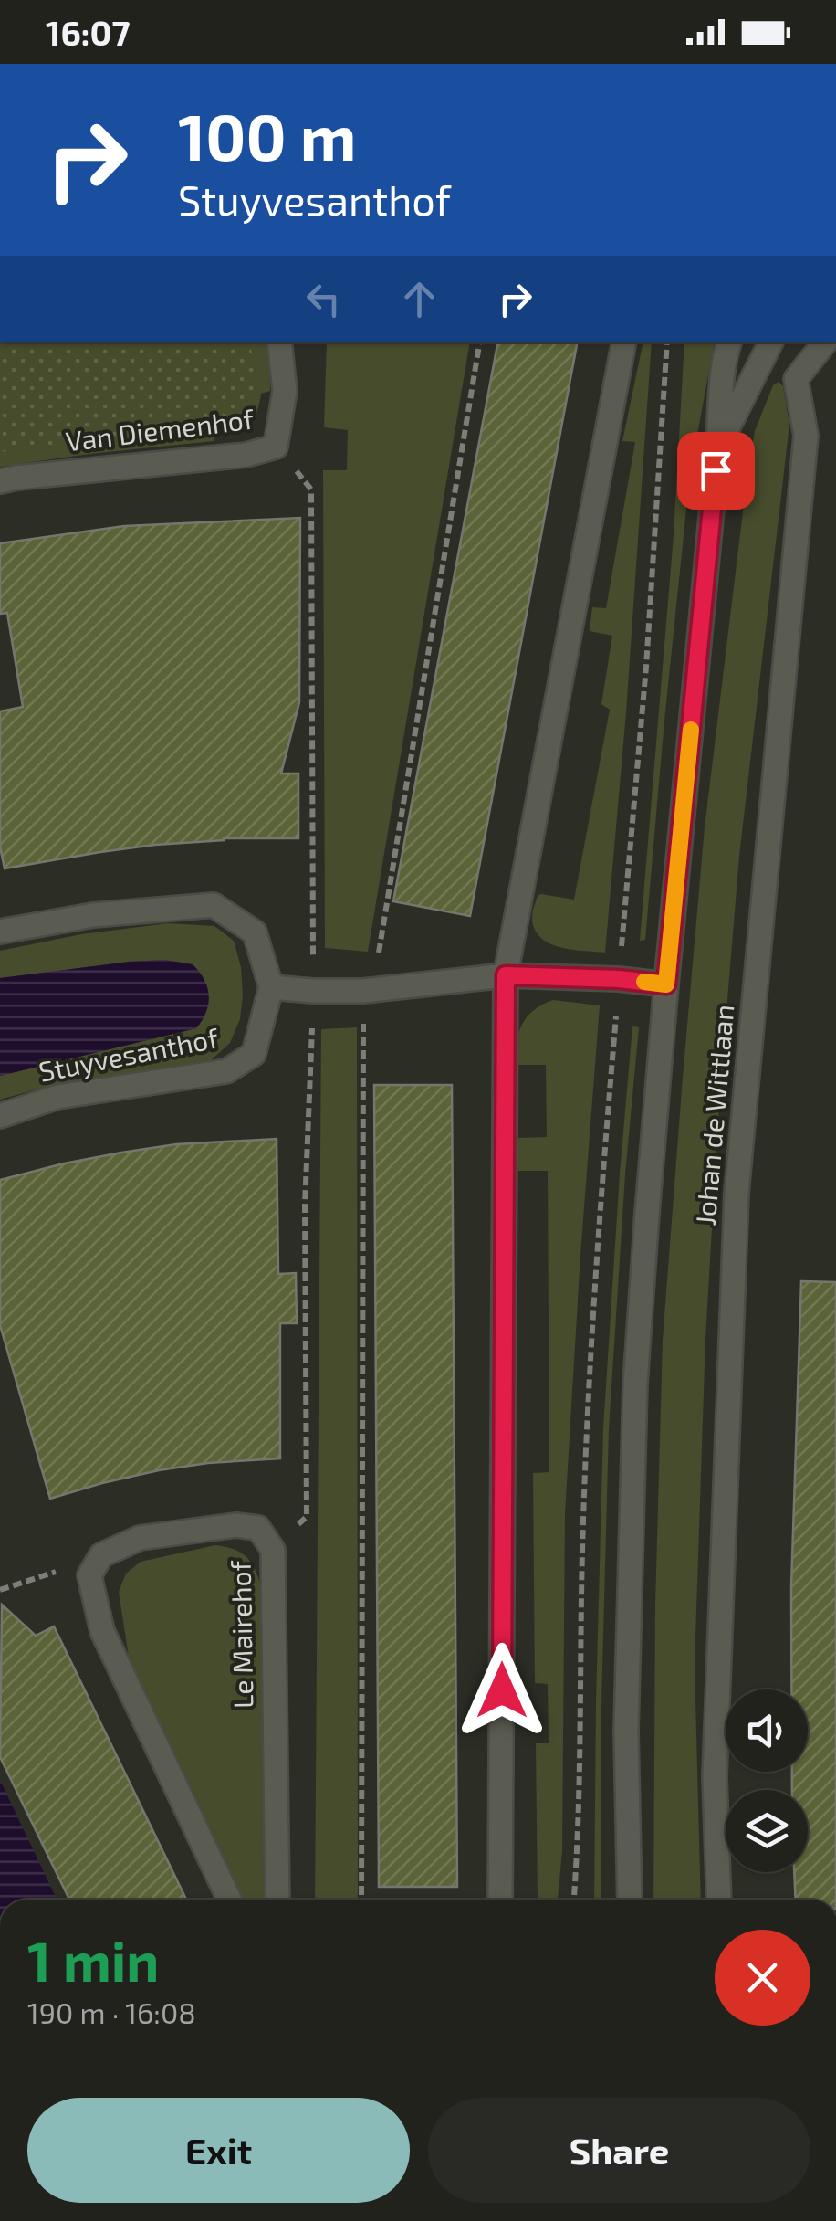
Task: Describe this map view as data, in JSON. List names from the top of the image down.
{
  "streets": {
    "street": [
      "Van Diemenhof",
      "Stuyvesanthof",
      "Johan de Wittlaan",
      "Le Mairehof"
    ]
  },
  "page": {
    "status": "16:07",
    "turn": ["100 m", "Stuyvesanthof"],
    "heading": ["1 min", "190 m · 16:08"],
    "buttons": ["Exit", "Share"]
  }
}
